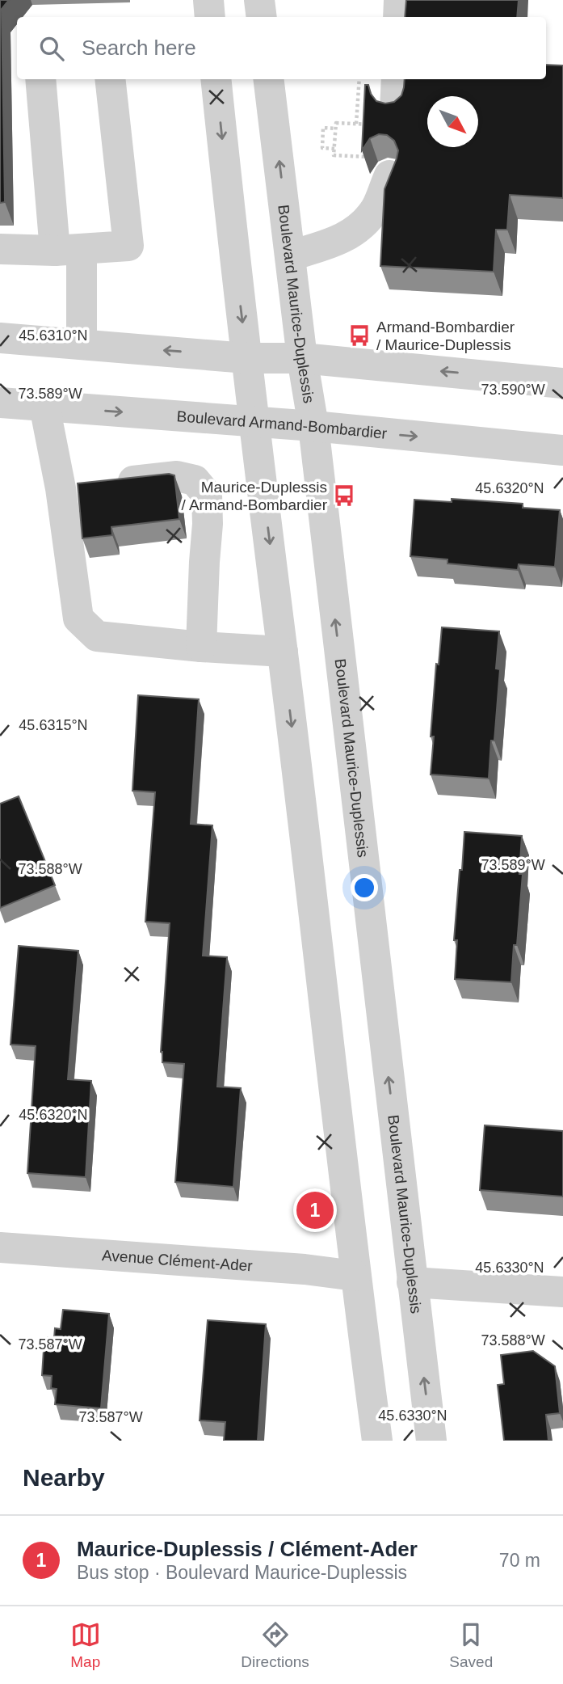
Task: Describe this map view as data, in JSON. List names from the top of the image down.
{
  "streets": {
    "street": ["Boulevard Maurice-Duplessis", "Boulevard Armand-Bombardier", "Avenue Clément-Ader"]
  },
  "crossings": [
    ["Boulevard Maurice-Duplessis", "Boulevard Armand-Bombardier"]
  ],
  "places": {
    "bus stop": ["Armand-Bombardier / Maurice-Duplessis", "Maurice-Duplessis / Armand-Bombardier"]
  },
  "north": "bottom right",
  "page": {
    "search": "Search here",
    "pins": "1",
    "heading": "Nearby",
    "list": [
      {
        "mark": "1",
        "name": "Maurice-Duplessis / Clément-Ader",
        "note": "Bus stop · Boulevard Maurice-Duplessis",
        "value": "70 m"
      }
    ],
    "nav": ["Map", "Directions", "Saved"]
  },
  "coordinates": [
    "45.6310°N",
    "73.590°W",
    "73.589°W",
    "45.6320°N",
    "45.6315°N",
    "73.588°W",
    "45.6330°N",
    "73.587°W"
  ]
}
